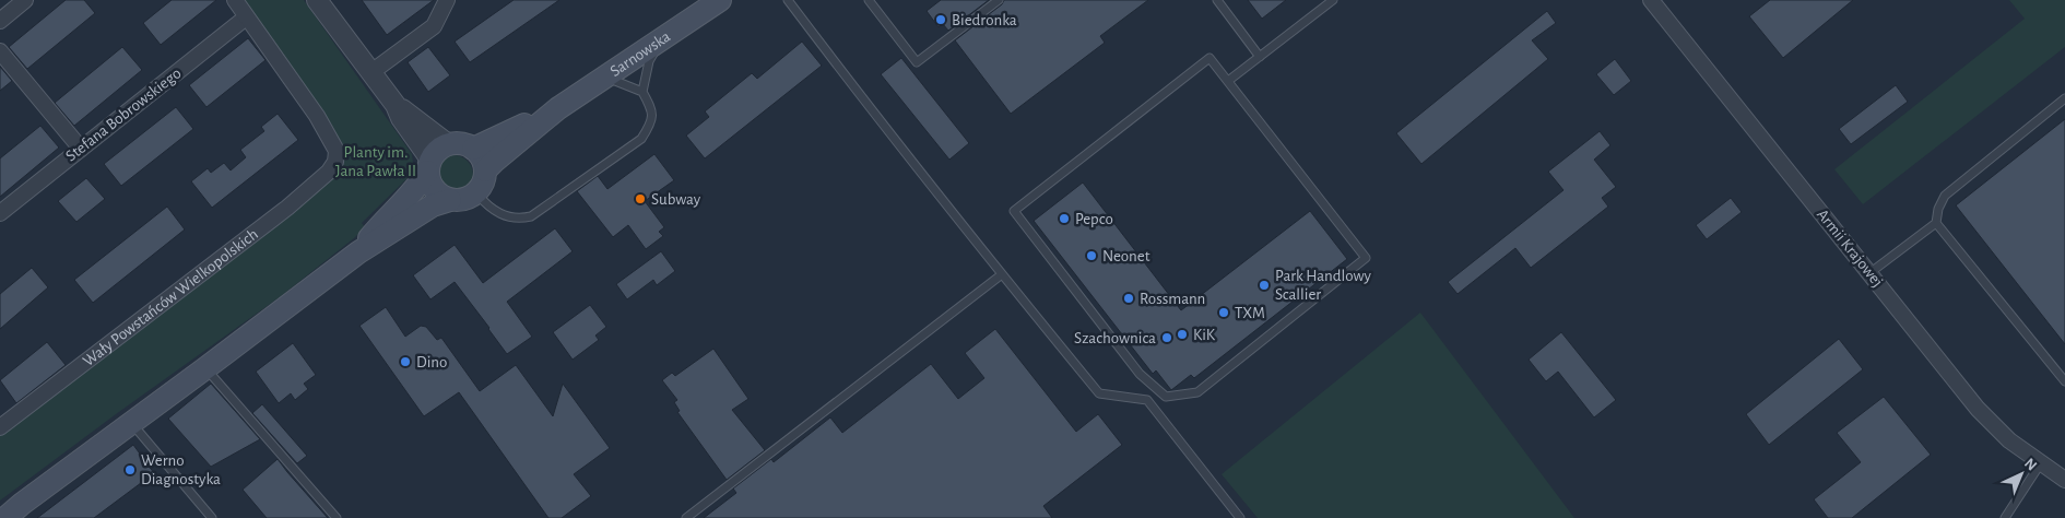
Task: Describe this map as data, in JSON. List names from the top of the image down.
{
  "streets": {
    "main road": ["Sarnowska"],
    "street": ["Stefana Bobrowskiego", "Armii Krajowej", "Wały Powstańców Wielkopolskich"]
  },
  "crossings": [
    ["Stefana Bobrowskiego", "Wały Powstańców Wielkopolskich"]
  ],
  "parks": ["Planty im. Jana Pawła II"],
  "places": [
    "Biedronka",
    "Subway",
    "Pepco",
    "Neonet",
    "Park Handlowy Scallier",
    "Rossmann",
    "TXM",
    "KiK",
    "Szachownica",
    "Dino",
    "Werno Diagnostyka"
  ],
  "north": "top right"
}
